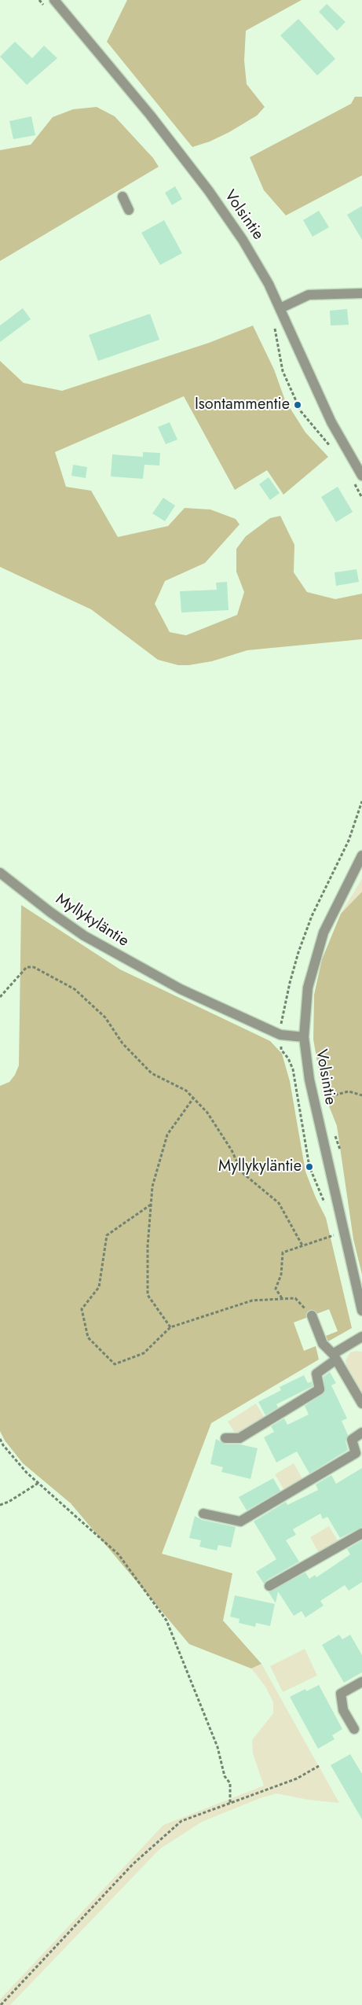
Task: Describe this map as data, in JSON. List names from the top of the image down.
{
  "streets": {
    "street": ["Volsintie", "Myllykyläntie"]
  },
  "crossings": [
    ["Volsintie", "Myllykyläntie"]
  ],
  "places": ["Isontammentie", "Myllykyläntie"]
}
